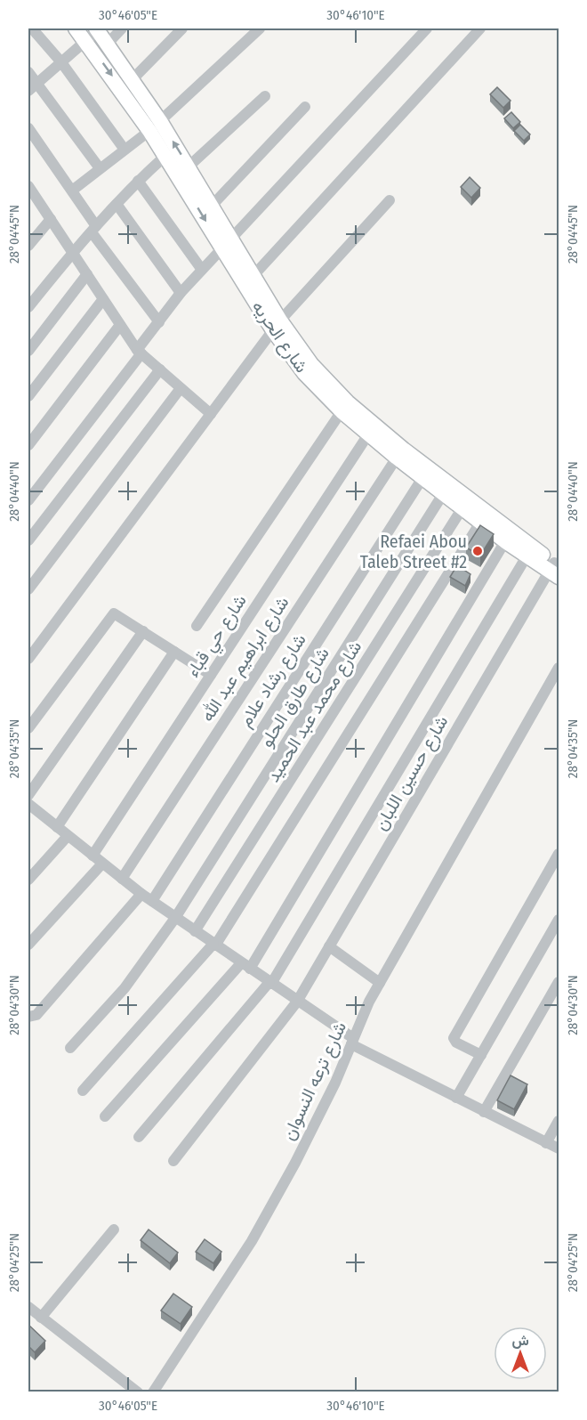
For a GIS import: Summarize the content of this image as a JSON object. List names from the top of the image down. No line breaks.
{"streets":{"main road":["شارع الحريه"],"street":["شارع حي قباء","شارع ابراهيم عبد الله","شارع رشاد علام","شارع طارق الحلو","شارع محمد عبد الحميد","شارع حسين اللبان","شارع ترعه النسوان"]},"crossings":[["شارع الحريه","شارع حي قباء"],["شارع الحريه","شارع ابراهيم عبد الله"],["شارع الحريه","شارع رشاد علام"],["شارع الحريه","شارع طارق الحلو"],["شارع الحريه","شارع محمد عبد الحميد"],["شارع الحريه","شارع حسين اللبان"]],"places":["Refaei Abou Taleb Street #2"],"north":"top","coordinates":["30°46'05\"E","30°46'10\"E","28°04'45\"N","28°04'40\"N","28°04'35\"N","28°04'30\"N","28°04'25\"N"]}
